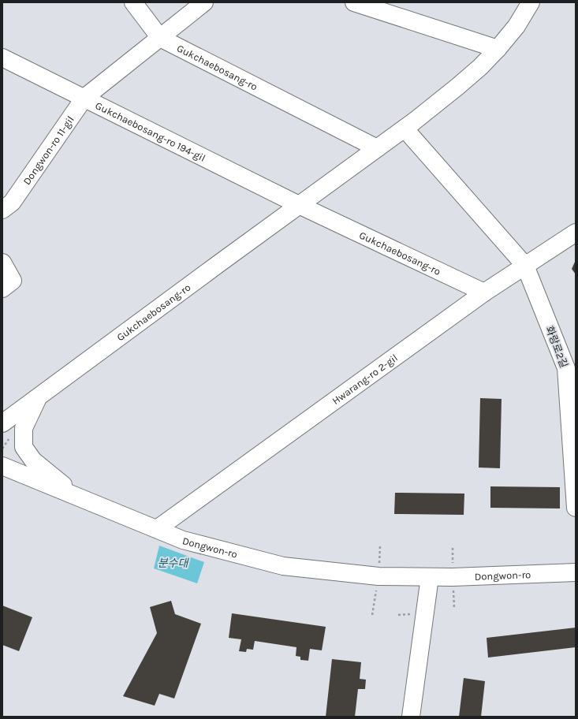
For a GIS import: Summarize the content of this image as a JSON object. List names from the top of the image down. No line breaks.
{"streets":{"street":["Gukchaebosang-ro","Gukchaebosang-ro 194-gil","Dongwon-ro 11-gil","화랑로2길","Hwarang-ro 2-gil","Dongwon-ro"]},"crossings":[["Gukchaebosang-ro","Gukchaebosang-ro 194-gil"],["Gukchaebosang-ro","Dongwon-ro 11-gil"],["Gukchaebosang-ro","Hwarang-ro 2-gil"],["Gukchaebosang-ro 194-gil","Dongwon-ro 11-gil"],["화랑로2길","Hwarang-ro 2-gil"],["Hwarang-ro 2-gil","Dongwon-ro"]],"water":["분수대"]}
